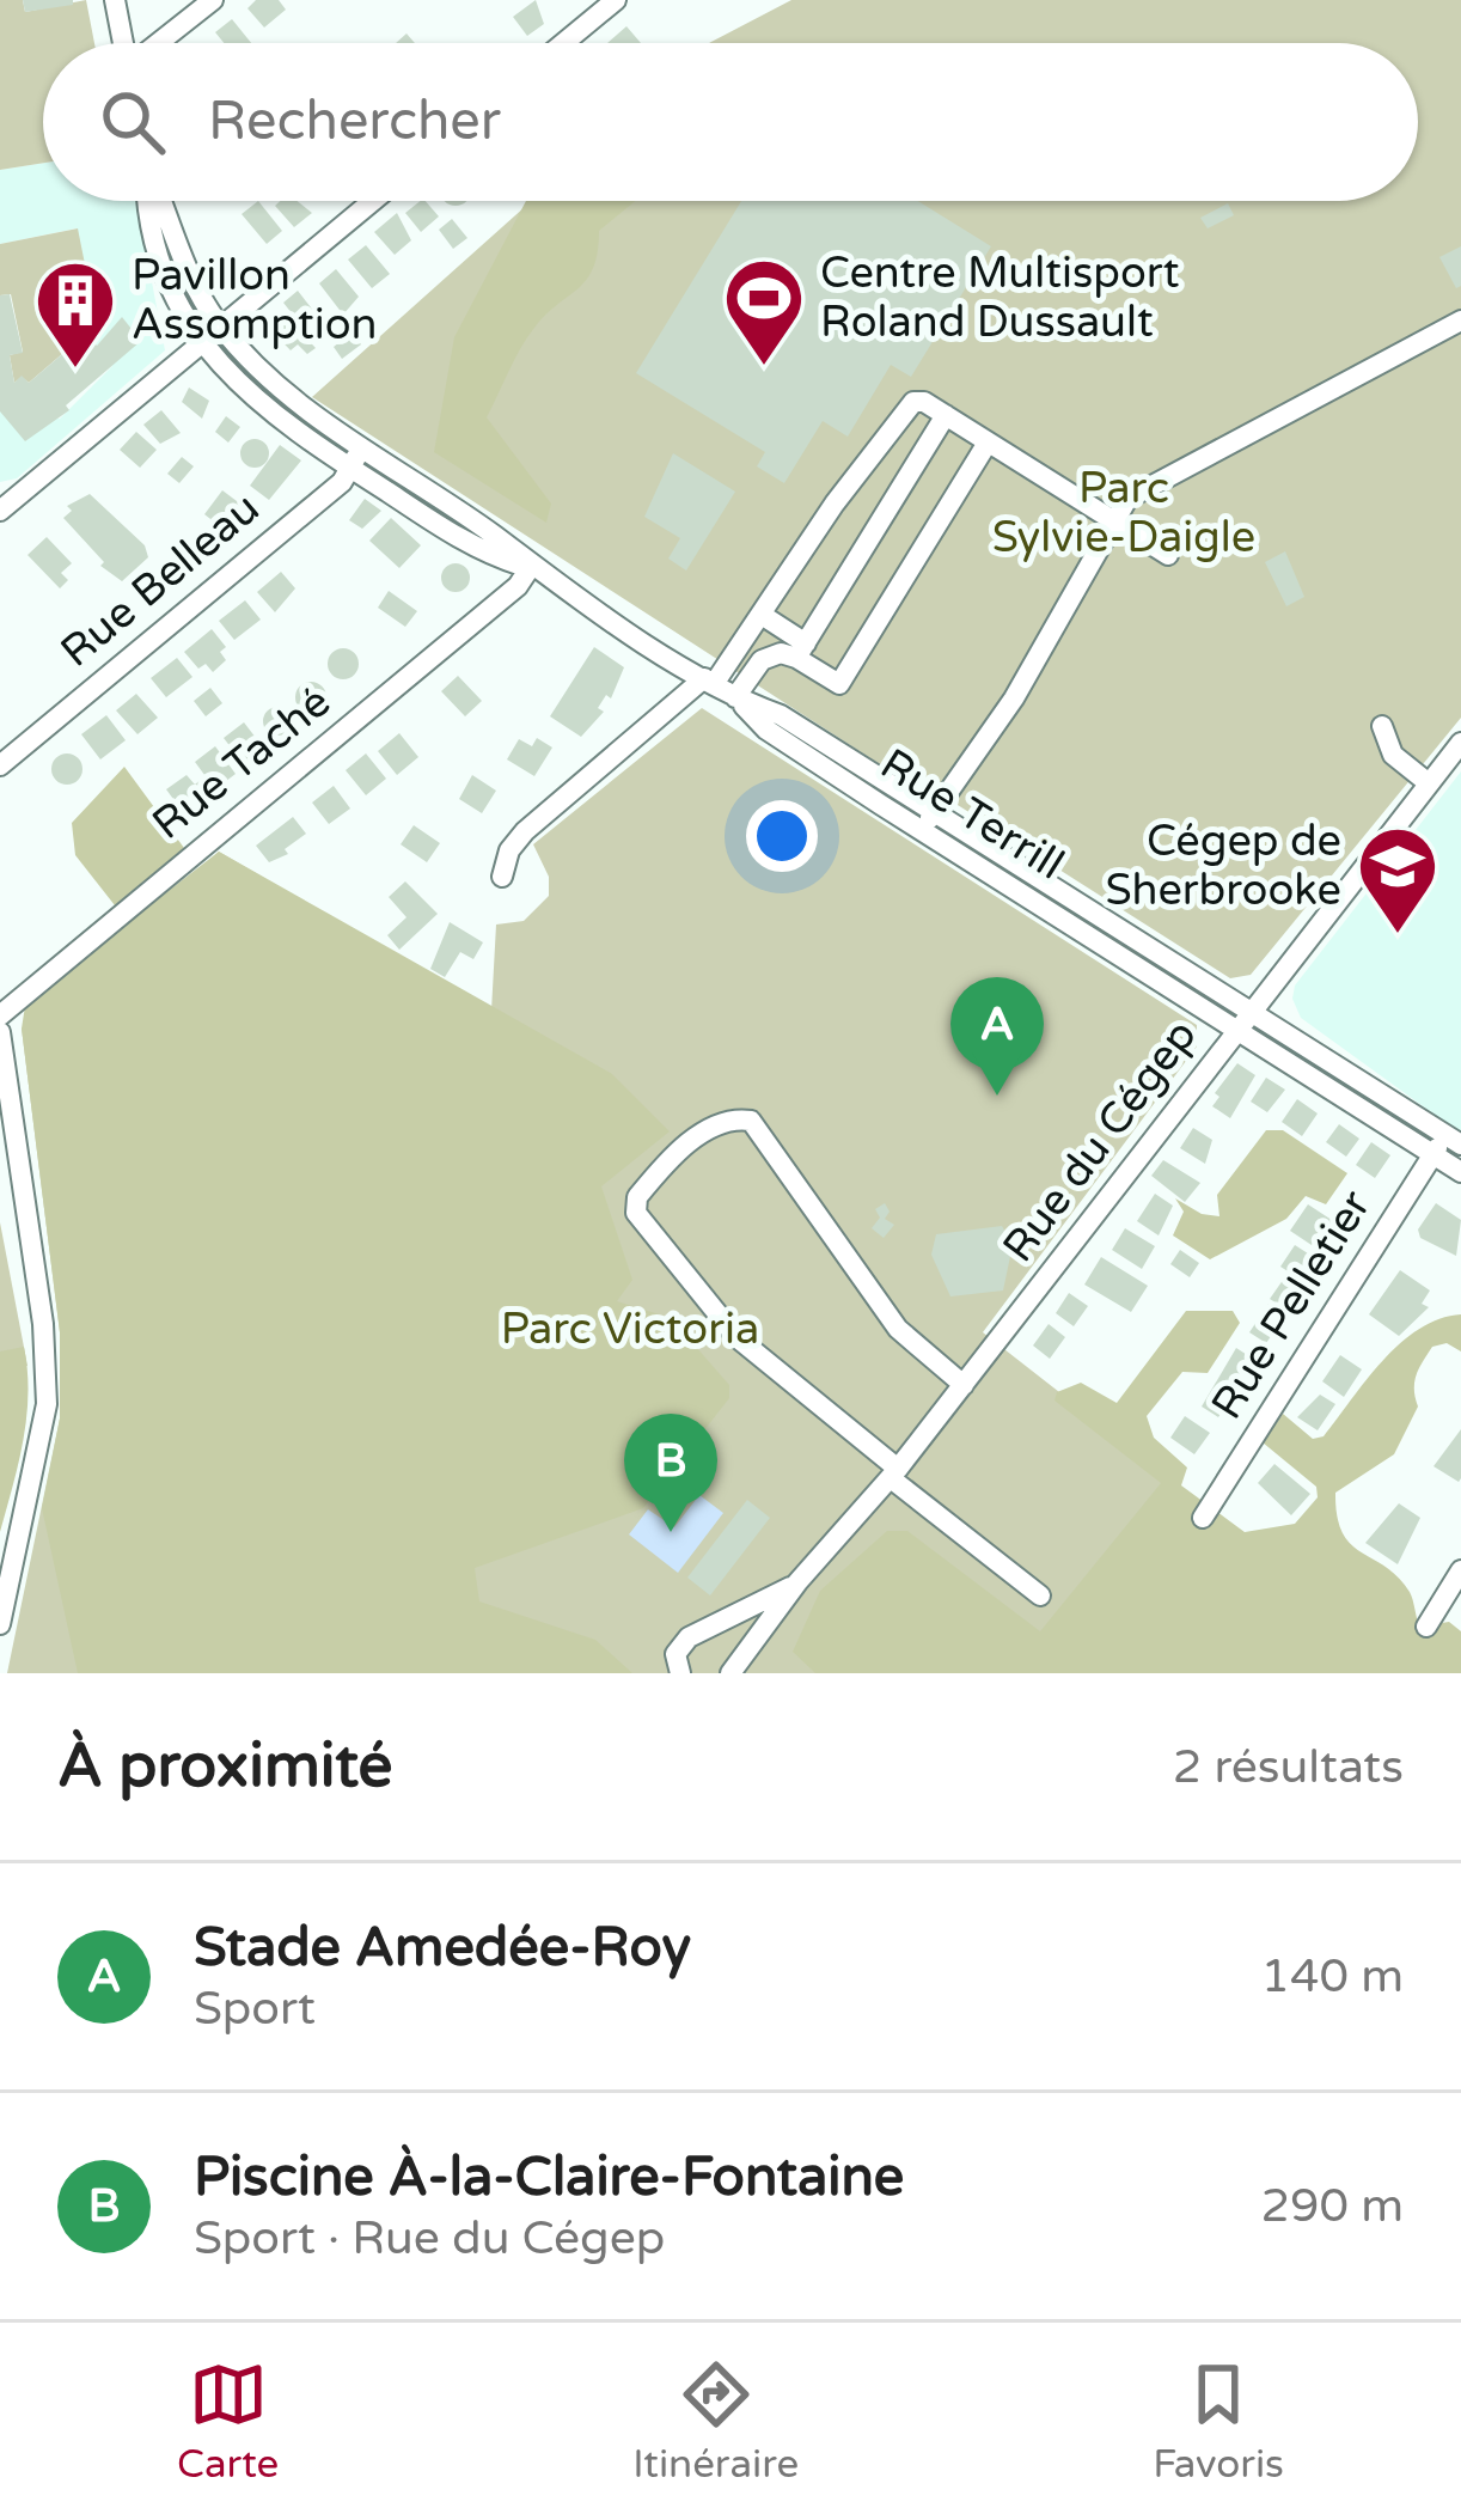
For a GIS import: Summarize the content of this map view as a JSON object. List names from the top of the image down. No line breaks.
{"streets":{"street":["Rue Belleau","Rue Taché","Rue Terrill","Rue du Cégep","Rue Pelletier"]},"crossings":[["Rue Belleau","Rue Terrill"],["Rue Taché","Rue Terrill"],["Rue Terrill","Rue du Cégep"],["Rue Terrill","Rue Pelletier"]],"parks":["Parc Sylvie-Daigle","Parc Victoria"],"places":{"sports":["Centre Multisport Roland Dussault"],"building":["Pavillon Assomption"],"school or university":["Cégep de Sherbrooke"]},"page":{"search":"Rechercher","pins":["A","B"],"heading":["À proximité","2 résultats"],"list":[{"mark":"A","name":"Stade Amedée-Roy","note":"Sport","value":"140 m"},{"mark":"B","name":"Piscine À-la-Claire-Fontaine","note":"Sport · Rue du Cégep","value":"290 m"}],"nav":["Carte","Itinéraire","Favoris"]}}
